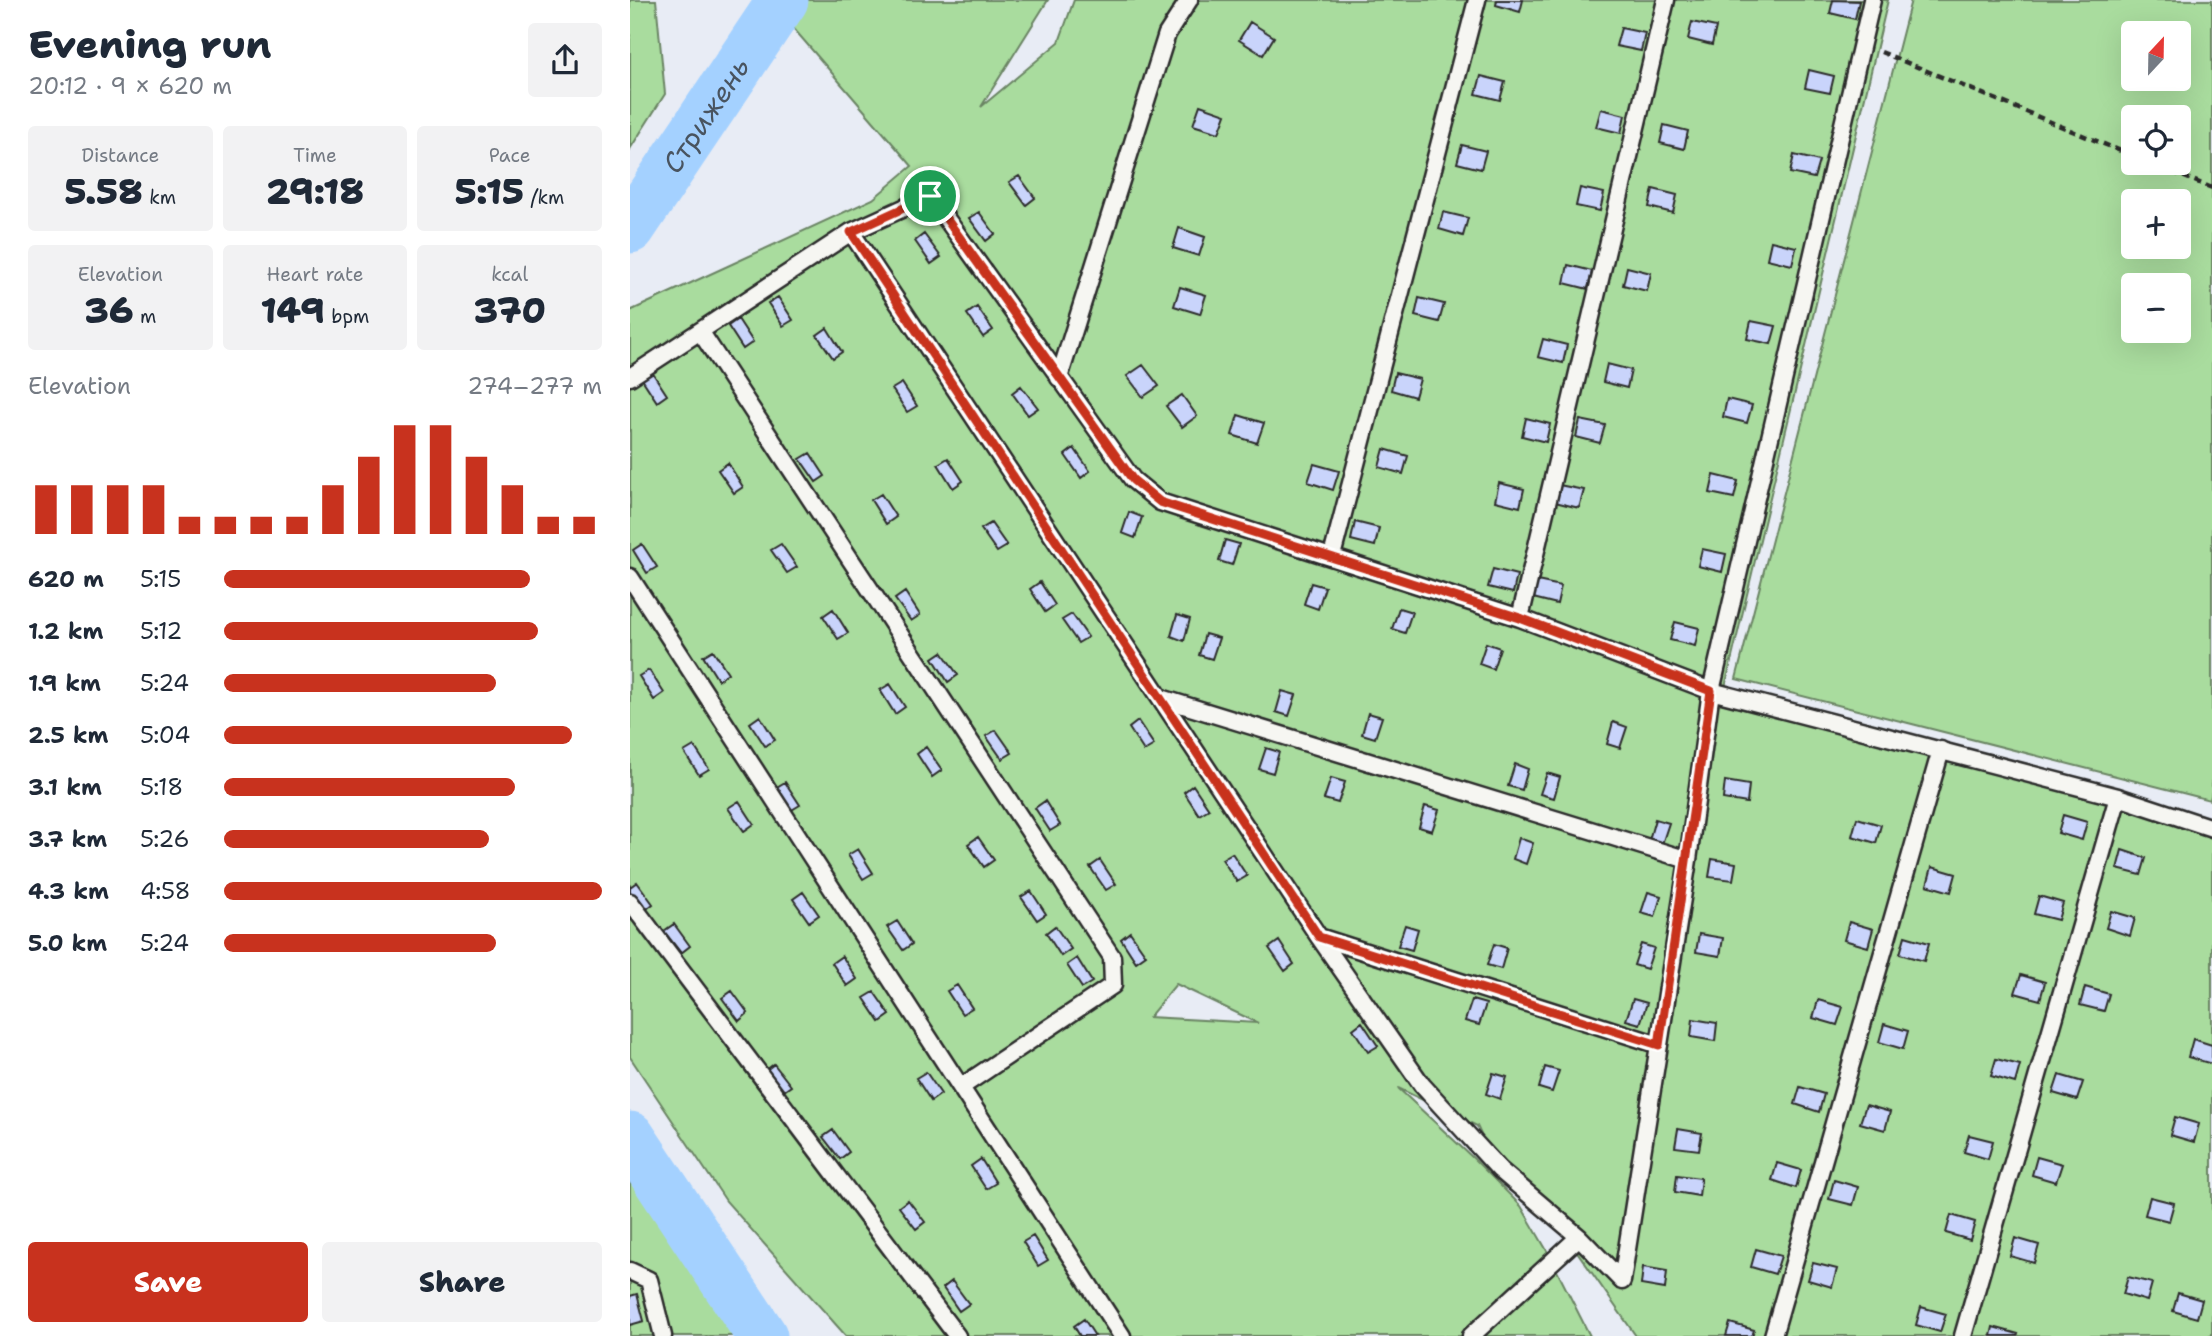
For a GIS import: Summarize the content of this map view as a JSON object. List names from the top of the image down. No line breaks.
{"water":["Стрижень"],"north":"top","page":{"heading":["Evening run","20:12 · 9 × 620 m"],"map_buttons":["+","−"],"stats":[["Distance","5.58 km"],["Time","29:18"],["Pace","5:15 /km"],["Elevation","36 m"],["Heart rate","149 bpm"],["kcal","370"]],"chart":["Elevation","274–277 m"],"list":[{"name":"620 m","note":"5:15"},{"name":"1.2 km","note":"5:12"},{"name":"1.9 km","note":"5:24"},{"name":"2.5 km","note":"5:04"},{"name":"3.1 km","note":"5:18"},{"name":"3.7 km","note":"5:26"},{"name":"4.3 km","note":"4:58"},{"name":"5.0 km","note":"5:24"}],"buttons":["Save","Share"]}}
